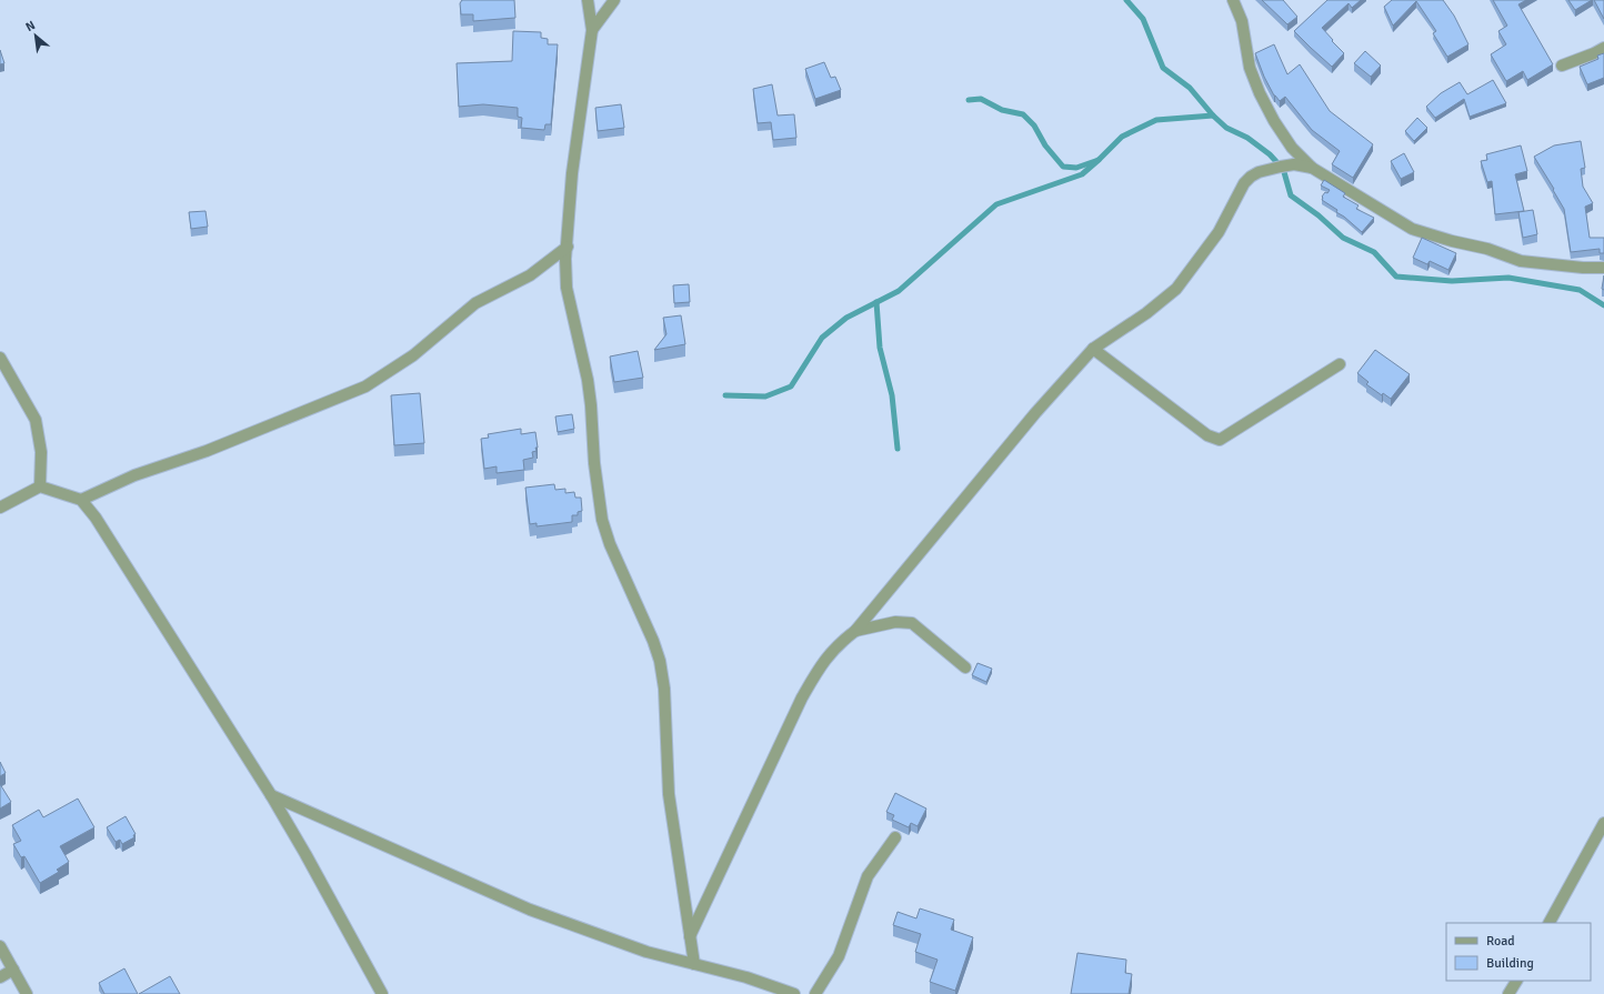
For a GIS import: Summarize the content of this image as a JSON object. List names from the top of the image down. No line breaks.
{"legend":["Road","Building"],"north":"top left"}
